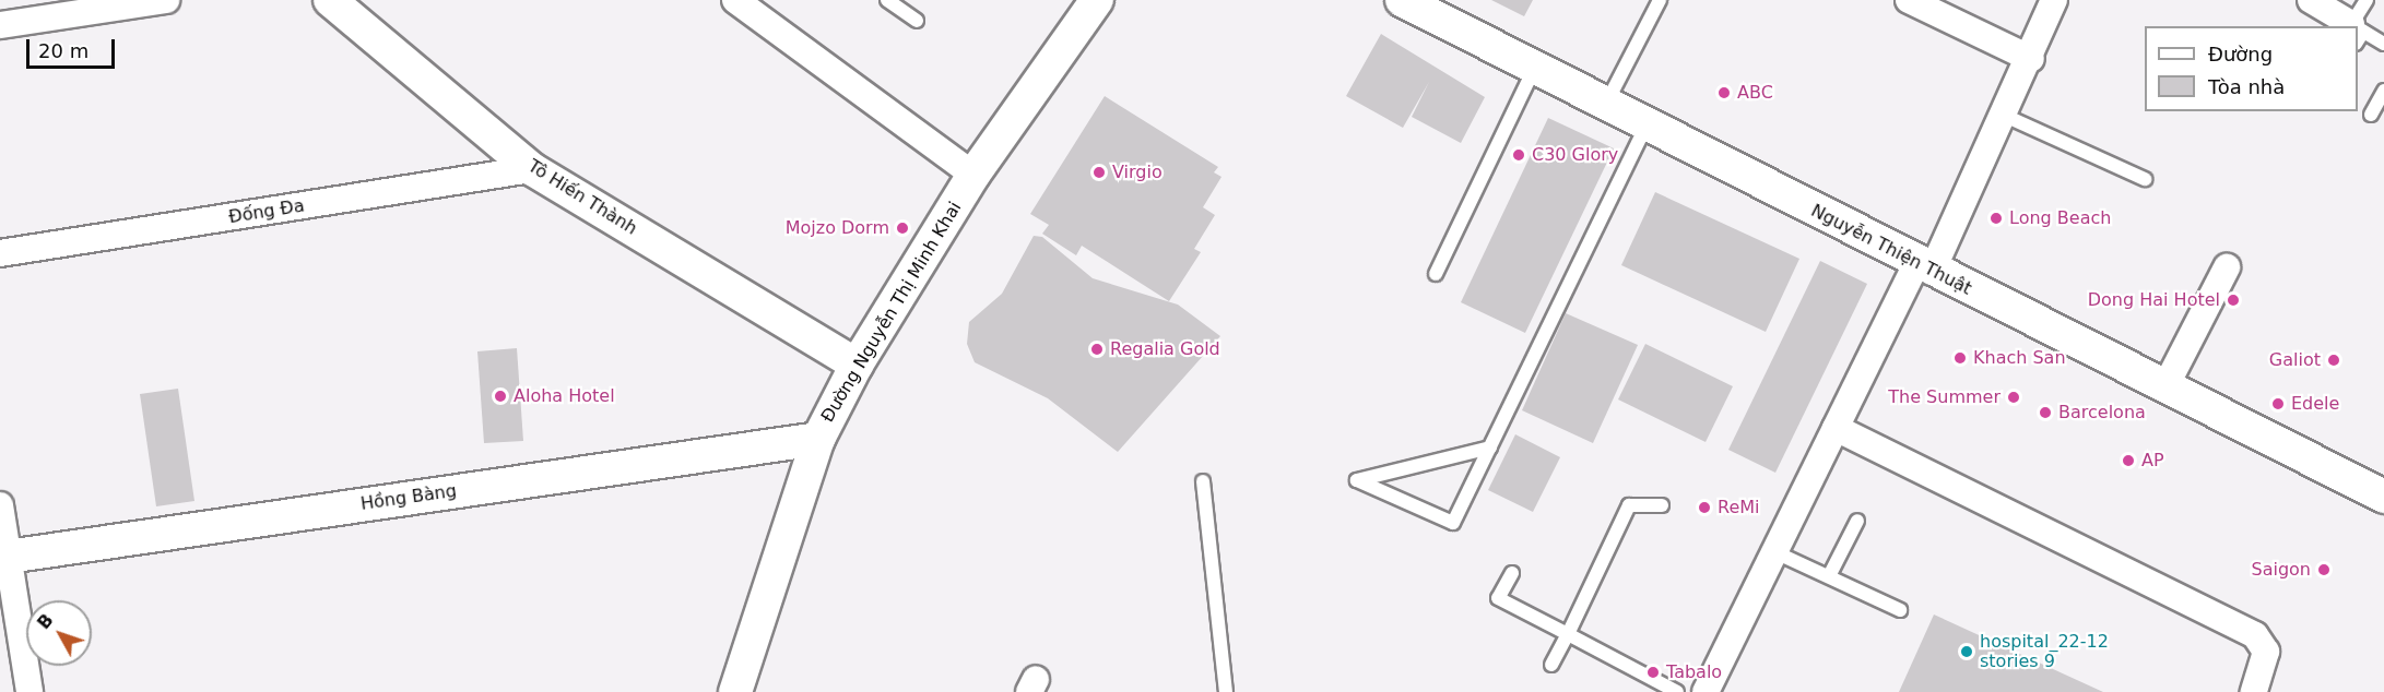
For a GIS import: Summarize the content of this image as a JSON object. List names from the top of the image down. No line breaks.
{"streets":{"street":["Tô Hiến Thành","Đống Đa","Nguyễn Thiện Thuật","Đường Nguyễn Thị Minh Khai","Hồng Bàng"]},"crossings":[["Tô Hiến Thành","Đống Đa"],["Tô Hiến Thành","Đường Nguyễn Thị Minh Khai"],["Đường Nguyễn Thị Minh Khai","Hồng Bàng"]],"places":["ABC","C30 Glory","Virgio","Long Beach","Mojzo Dorm","Dong Hai Hotel","Regalia Gold","Khach San","Galiot","Aloha Hotel","The Summer","Edele","Barcelona","AP","ReMi","Saigon","hospital_22-12 stories 9","Tabalo"],"legend":["Đường","Tòa nhà"],"scale_bar":"20 m","north":"top left"}
